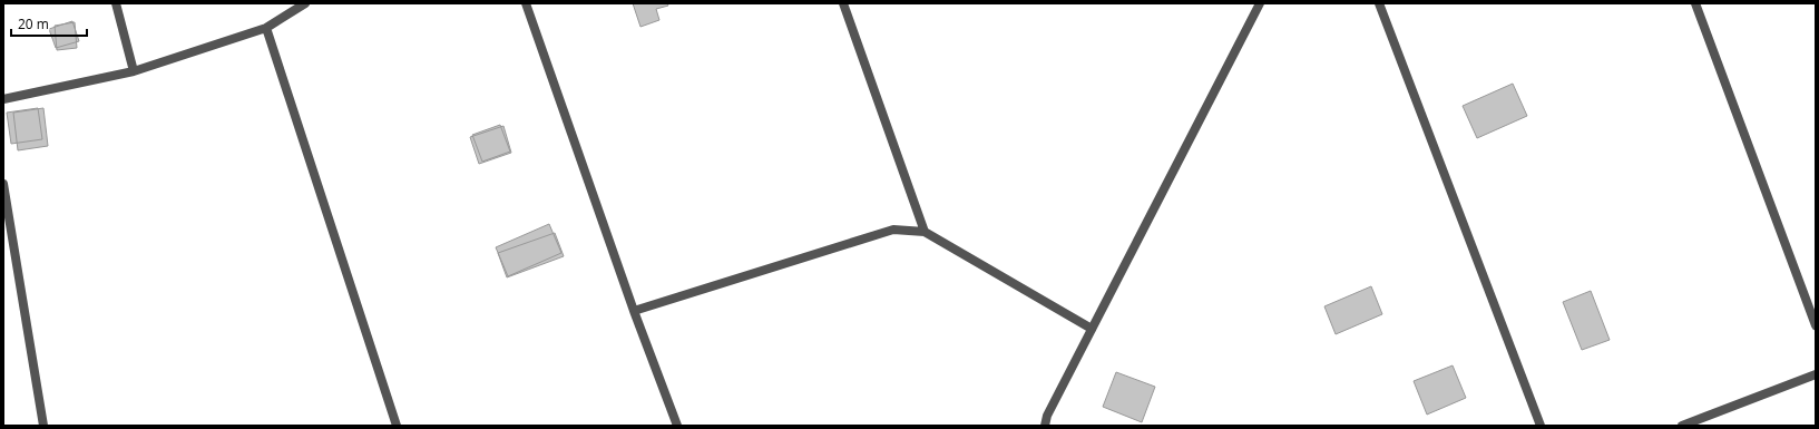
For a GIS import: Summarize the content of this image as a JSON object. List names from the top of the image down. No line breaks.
{"scale_bar":"20 m"}
